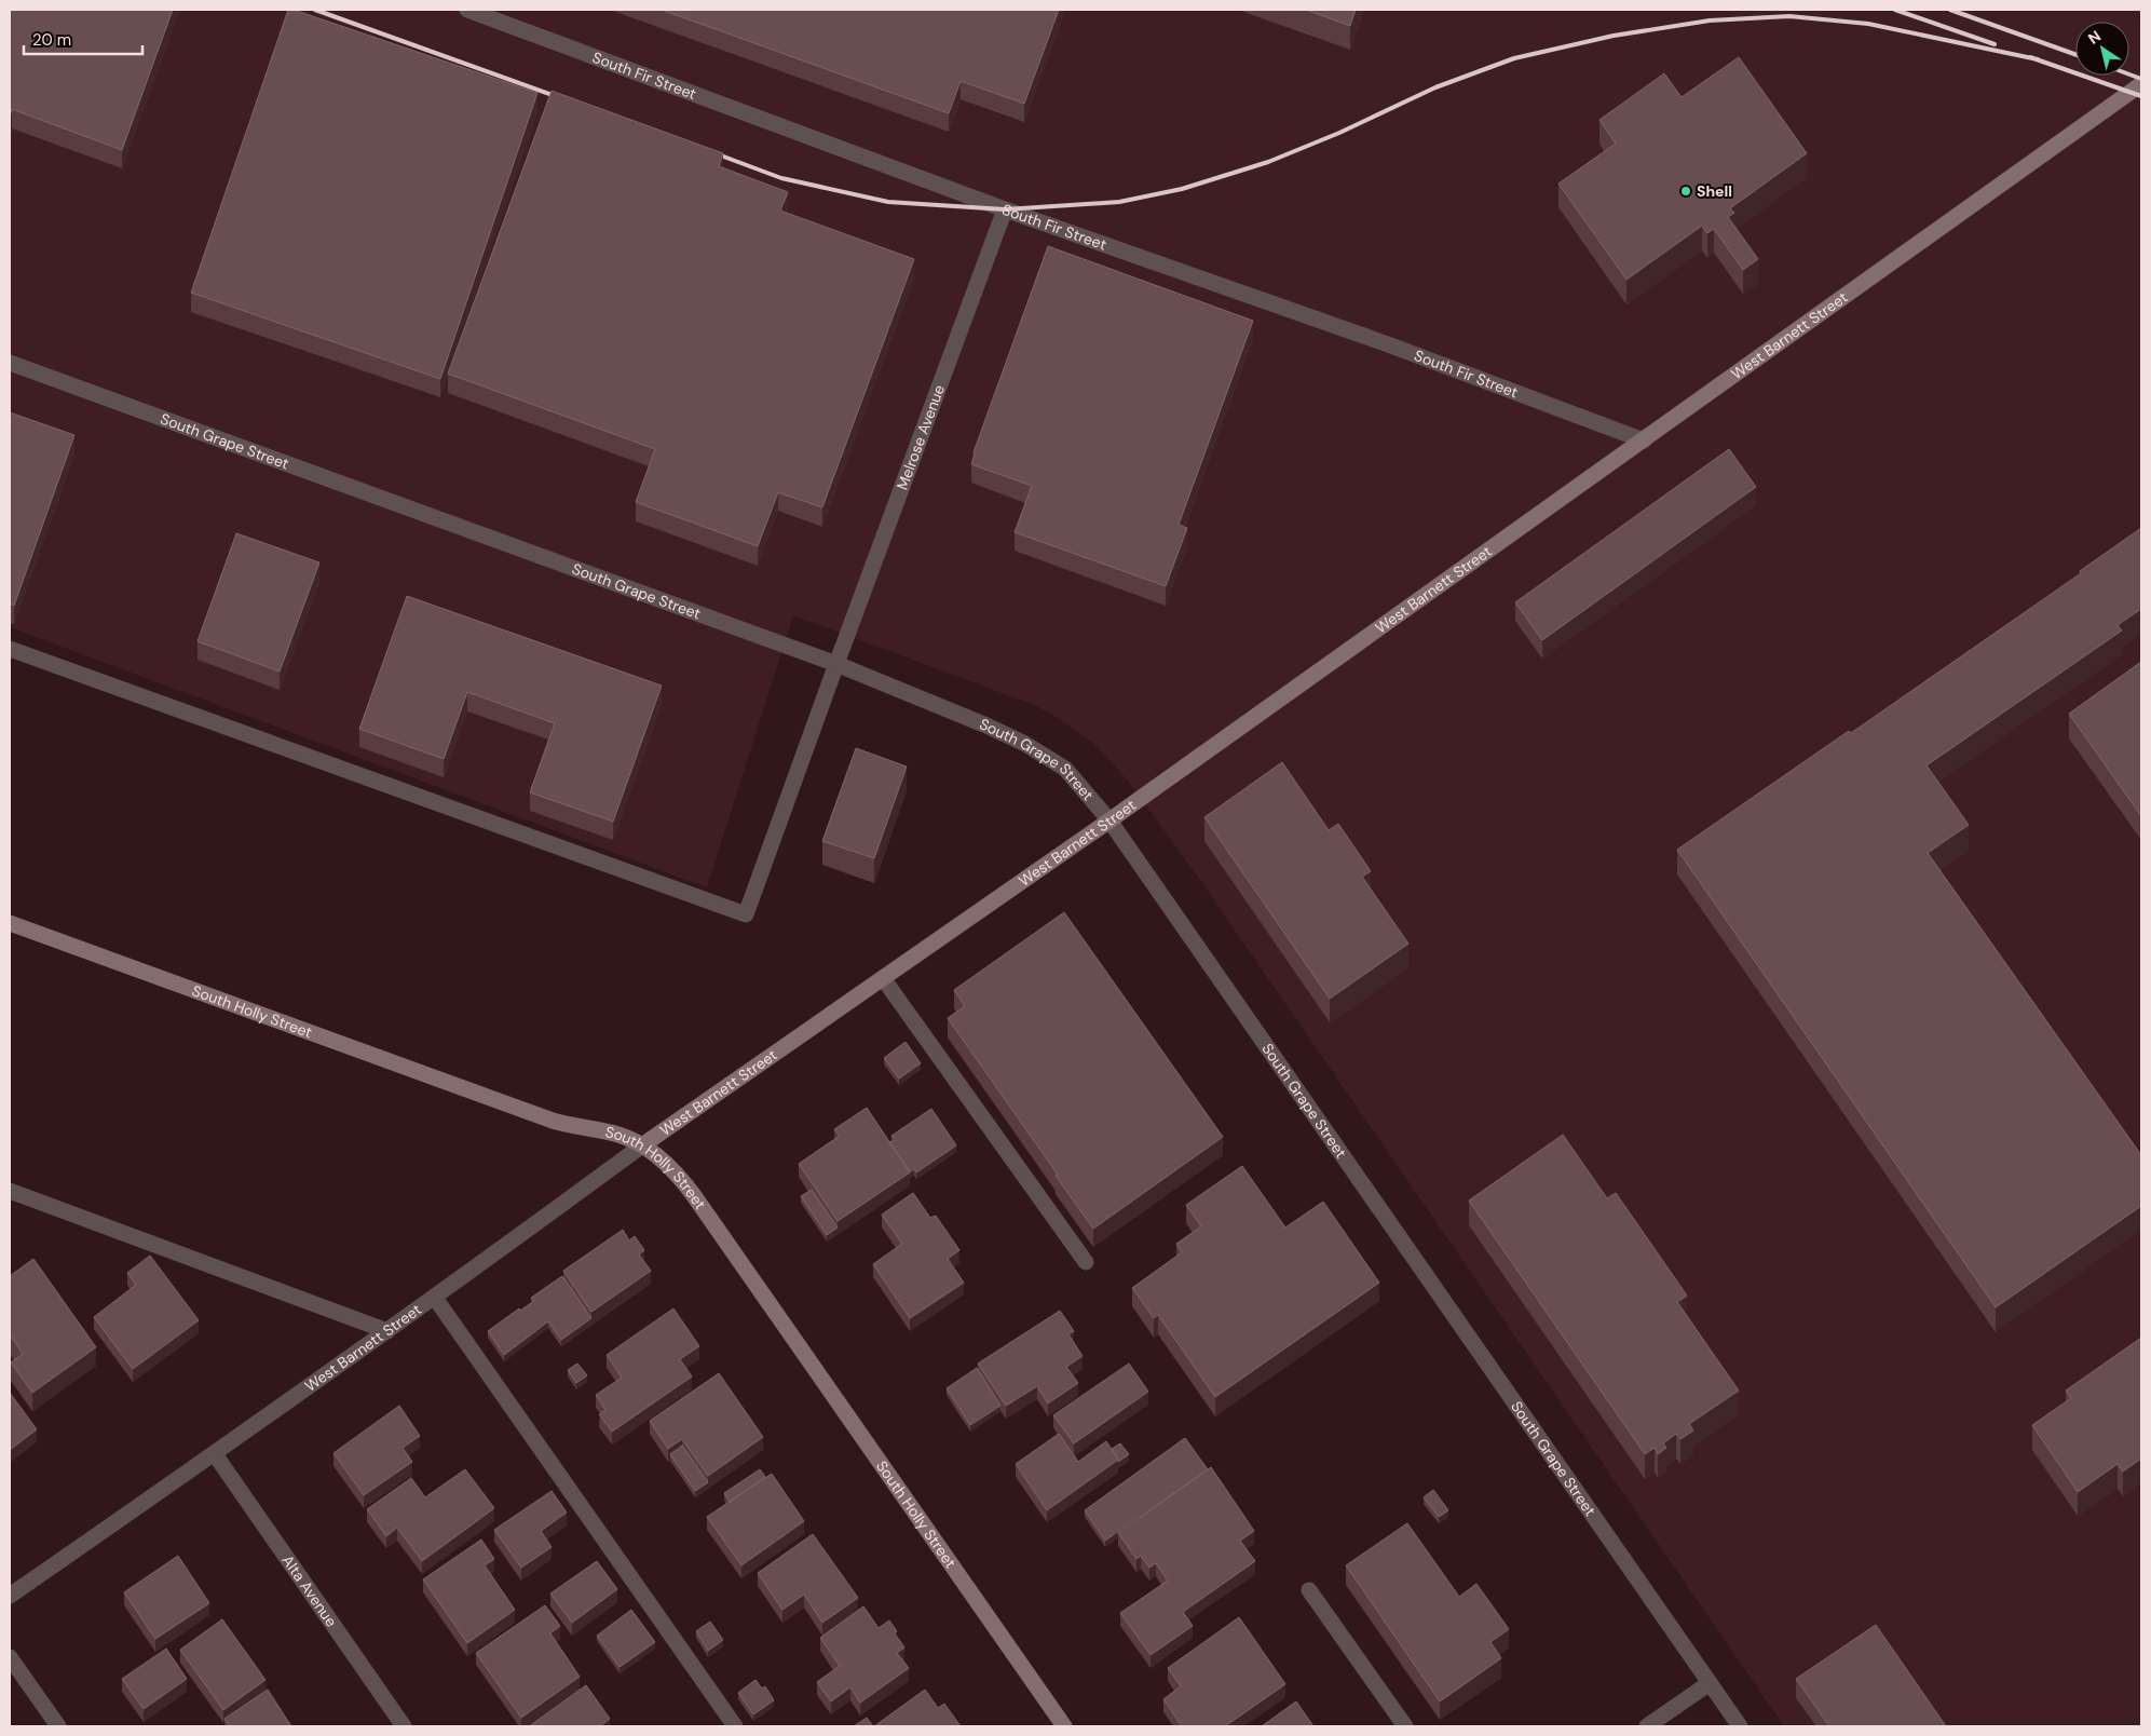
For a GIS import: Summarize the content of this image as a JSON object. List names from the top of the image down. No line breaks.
{"streets":{"street":["South Fir Street","West Barnett Street","Melrose Avenue","South Grape Street","South Holly Street","Alta Avenue"]},"crossings":[["South Fir Street","West Barnett Street"],["South Fir Street","Melrose Avenue"],["West Barnett Street","South Grape Street"],["West Barnett Street","South Holly Street"],["West Barnett Street","Alta Avenue"],["Melrose Avenue","South Grape Street"]],"places":["Shell"],"scale_bar":"20 m","north":"top left"}
